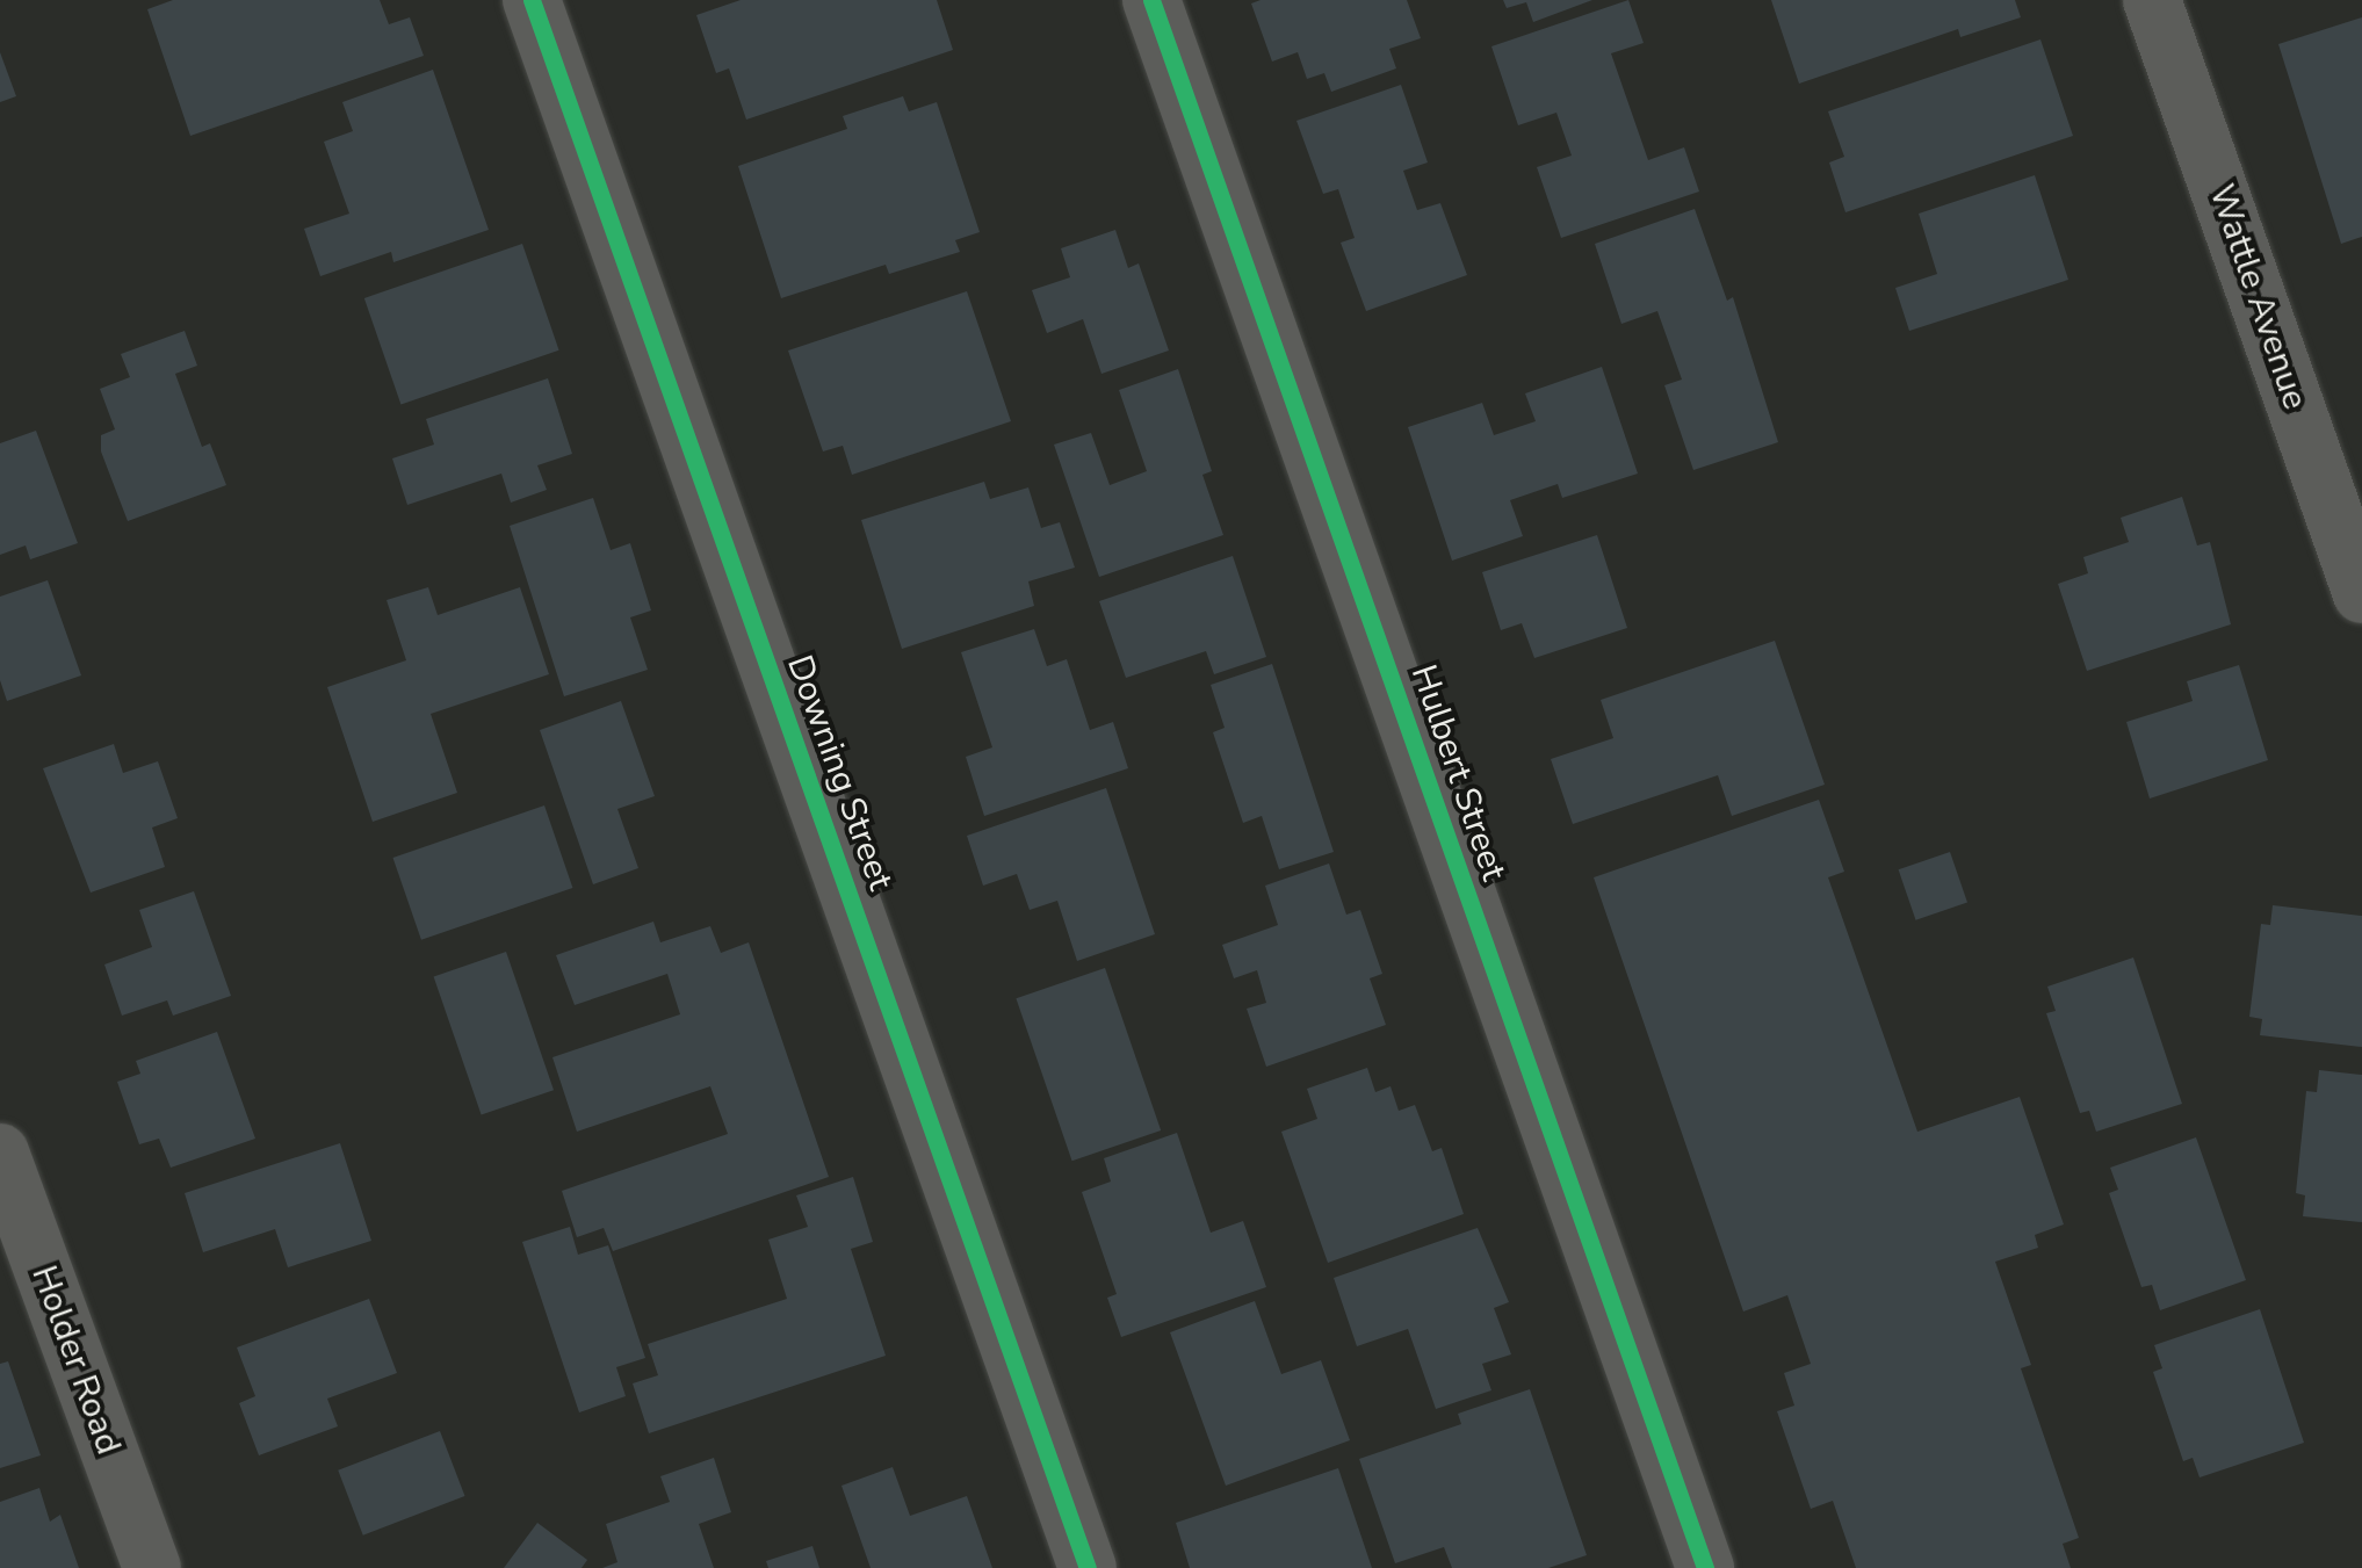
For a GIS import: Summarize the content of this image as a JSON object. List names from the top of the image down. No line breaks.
{"streets":{"street":["Wattle Avenue","Downing Street","Hulbert Street","Holder Road"]}}
